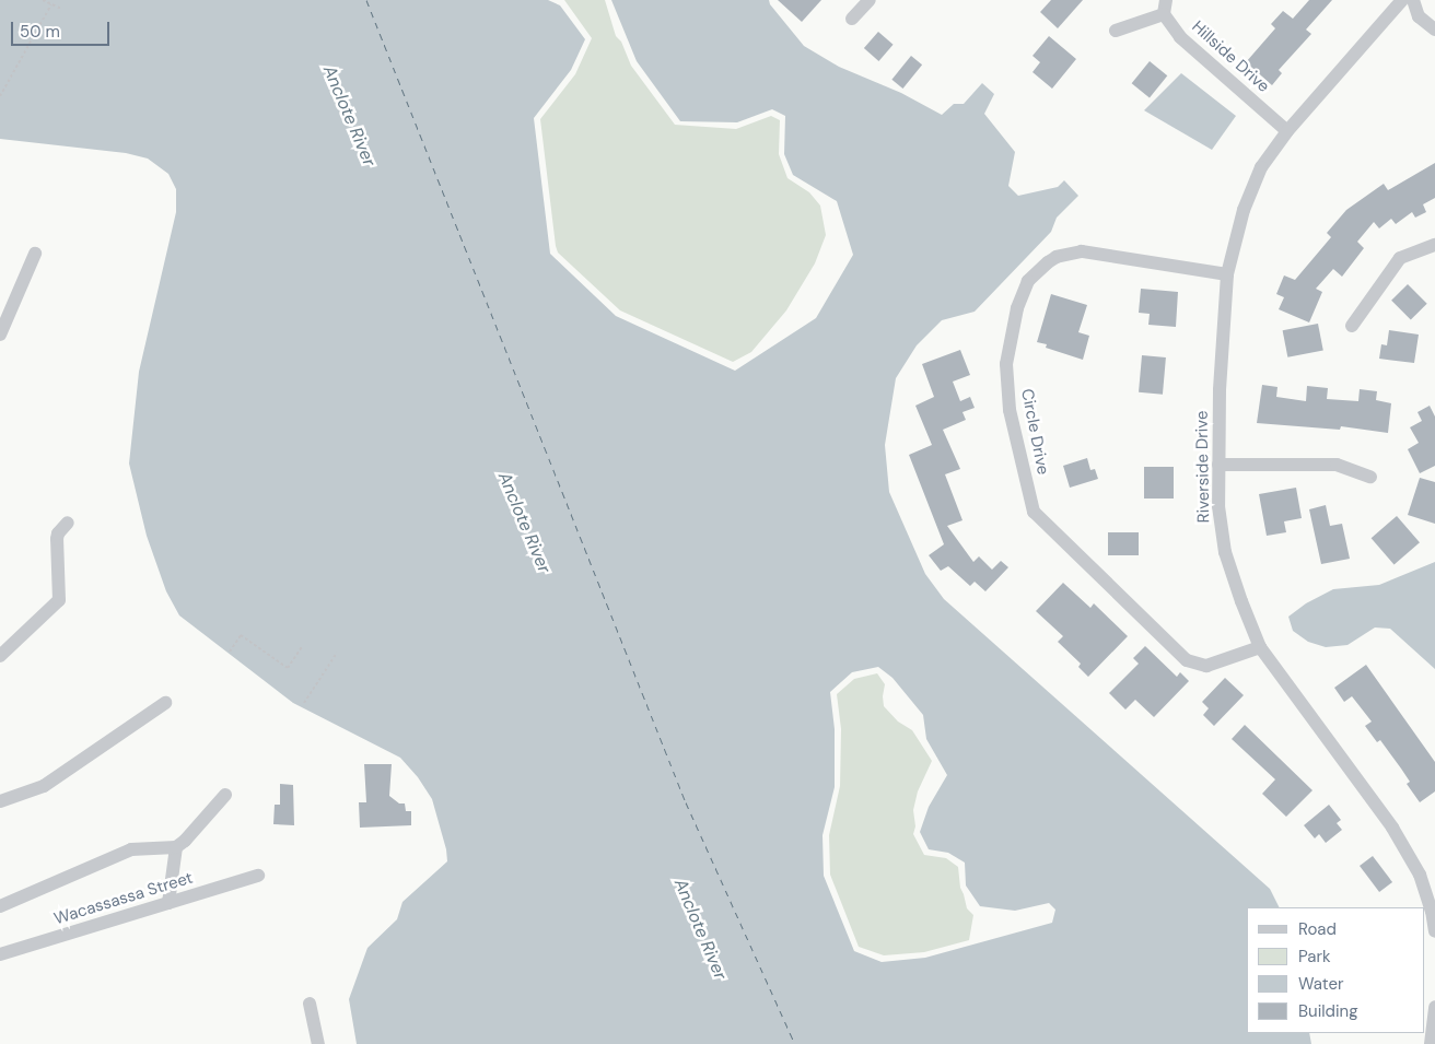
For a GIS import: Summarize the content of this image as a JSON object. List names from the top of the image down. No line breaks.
{"streets":{"street":["Hillside Drive","Circle Drive","Riverside Drive","Wacassassa Street"]},"crossings":[["Hillside Drive","Riverside Drive"],["Circle Drive","Riverside Drive"]],"water":["Anclote River"],"legend":["Road","Park","Water","Building"],"scale_bar":"50 m"}
